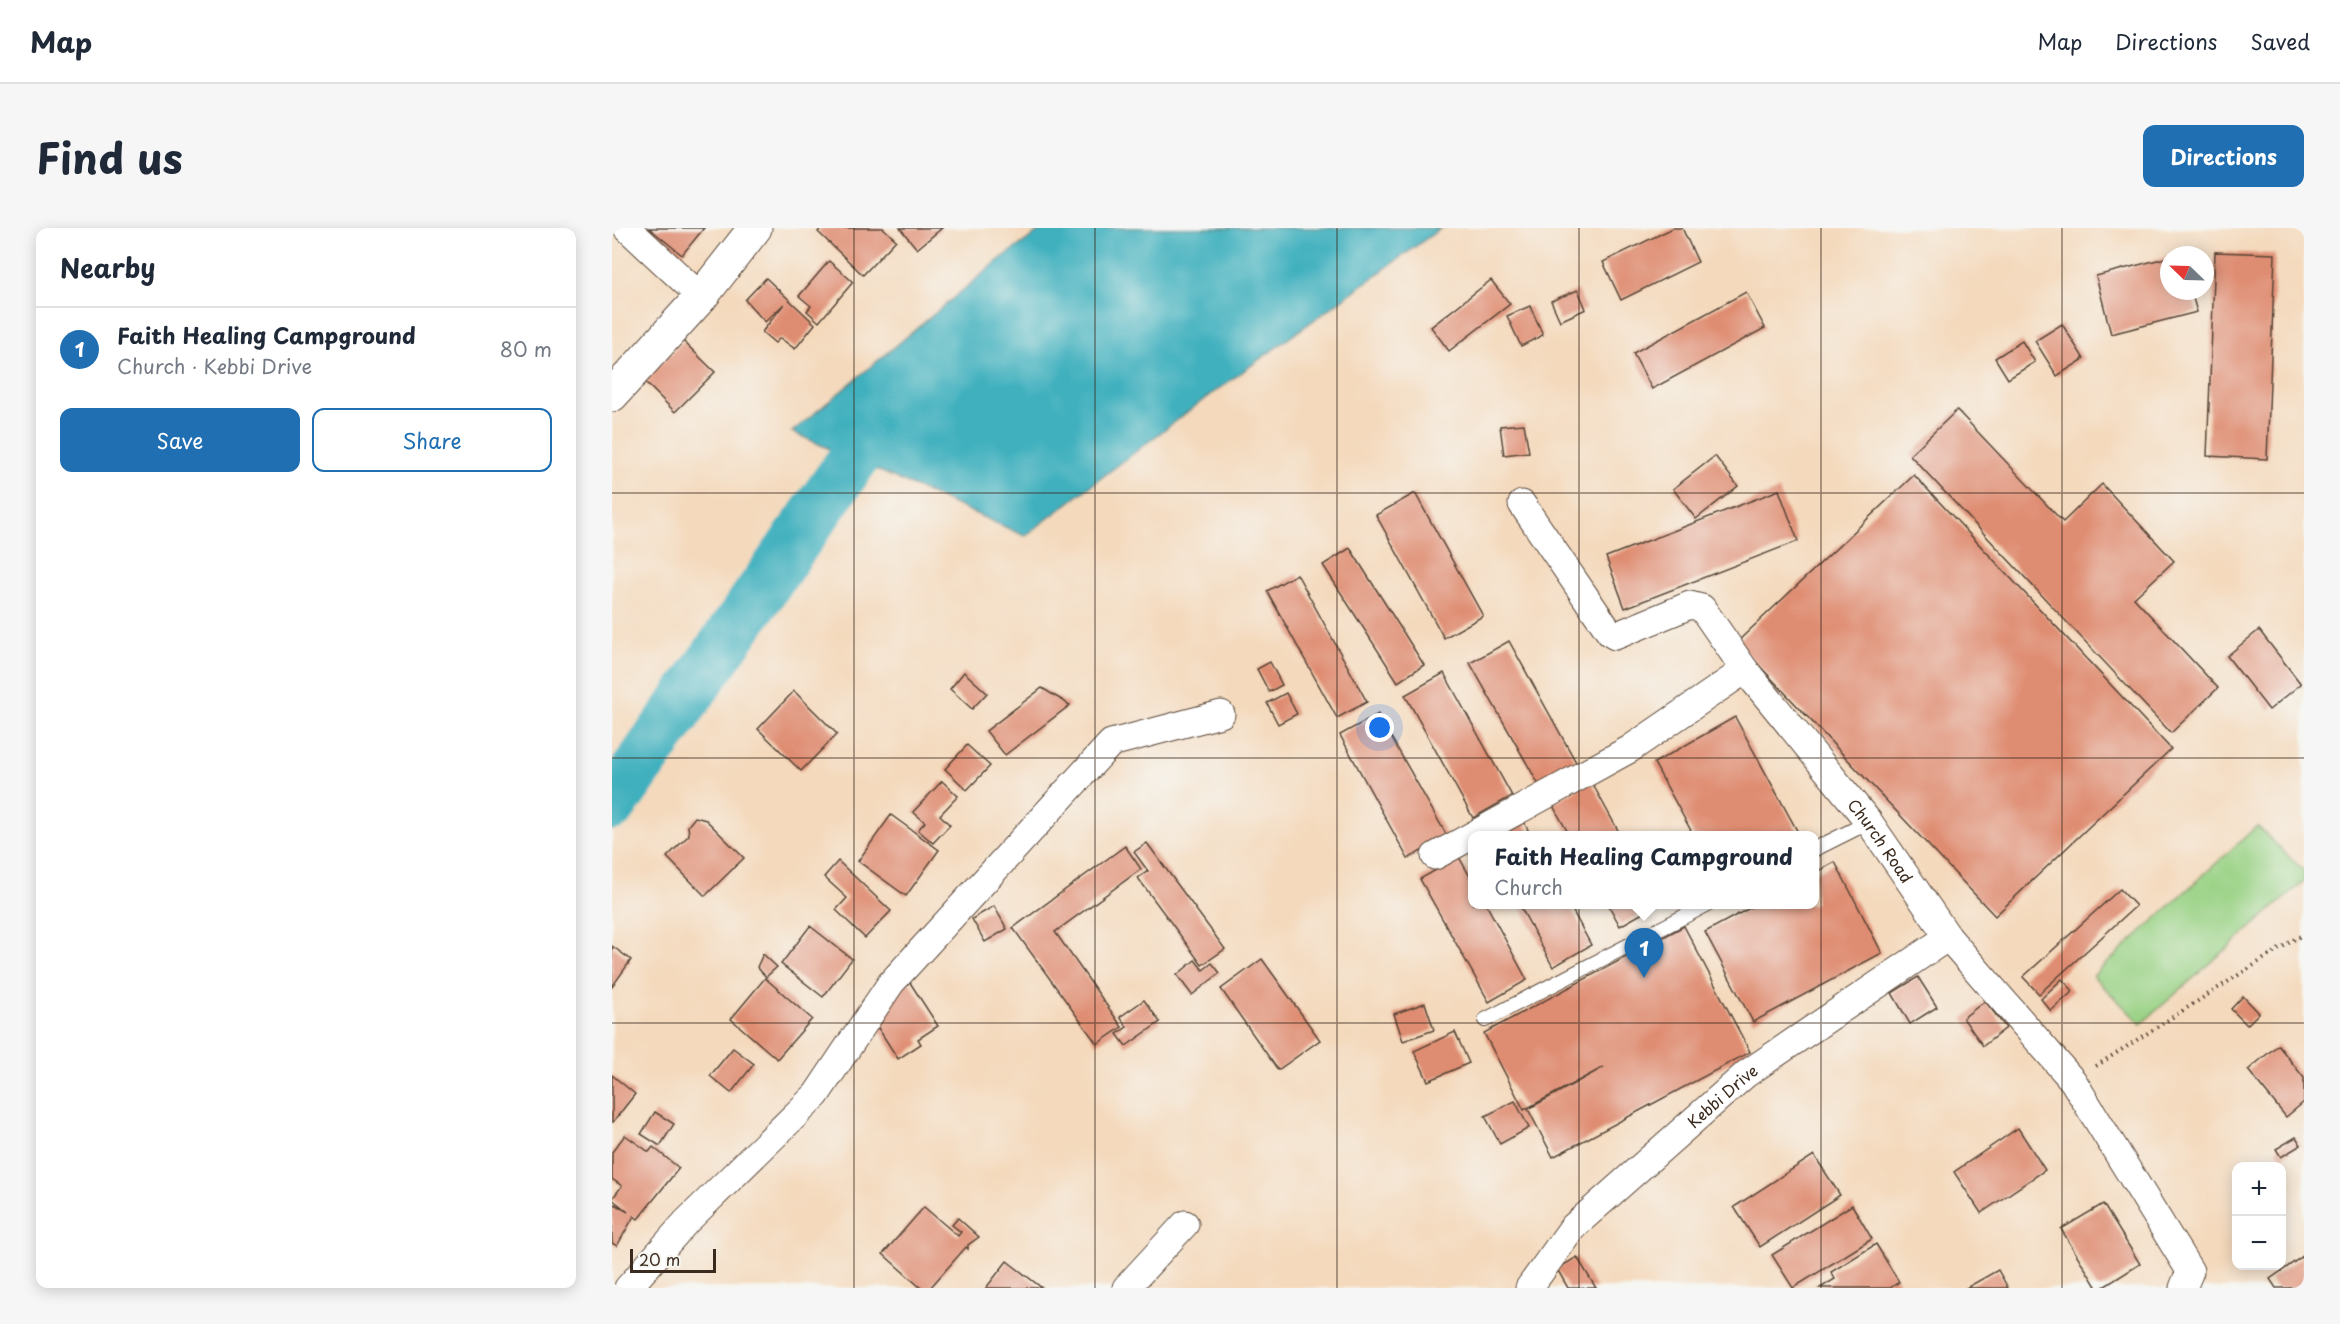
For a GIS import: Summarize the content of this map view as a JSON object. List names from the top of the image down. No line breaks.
{"streets":{"street":["Church Road","Kebbi Drive"]},"crossings":[["Church Road","Kebbi Drive"]],"scale_bar":"20 m","north":"top left","page":{"header":"Map","nav":["Map","Directions","Saved"],"title":"Find us","buttons":["Directions",["Save","Share"]],"heading":"Nearby","list":[{"mark":"1","name":"Faith Healing Campground","note":"Church · Kebbi Drive","value":"80 m"}],"popup":["Faith Healing Campground","Church"],"pins":"1","map_buttons":["+","−"],"scale":"20 m"}}
